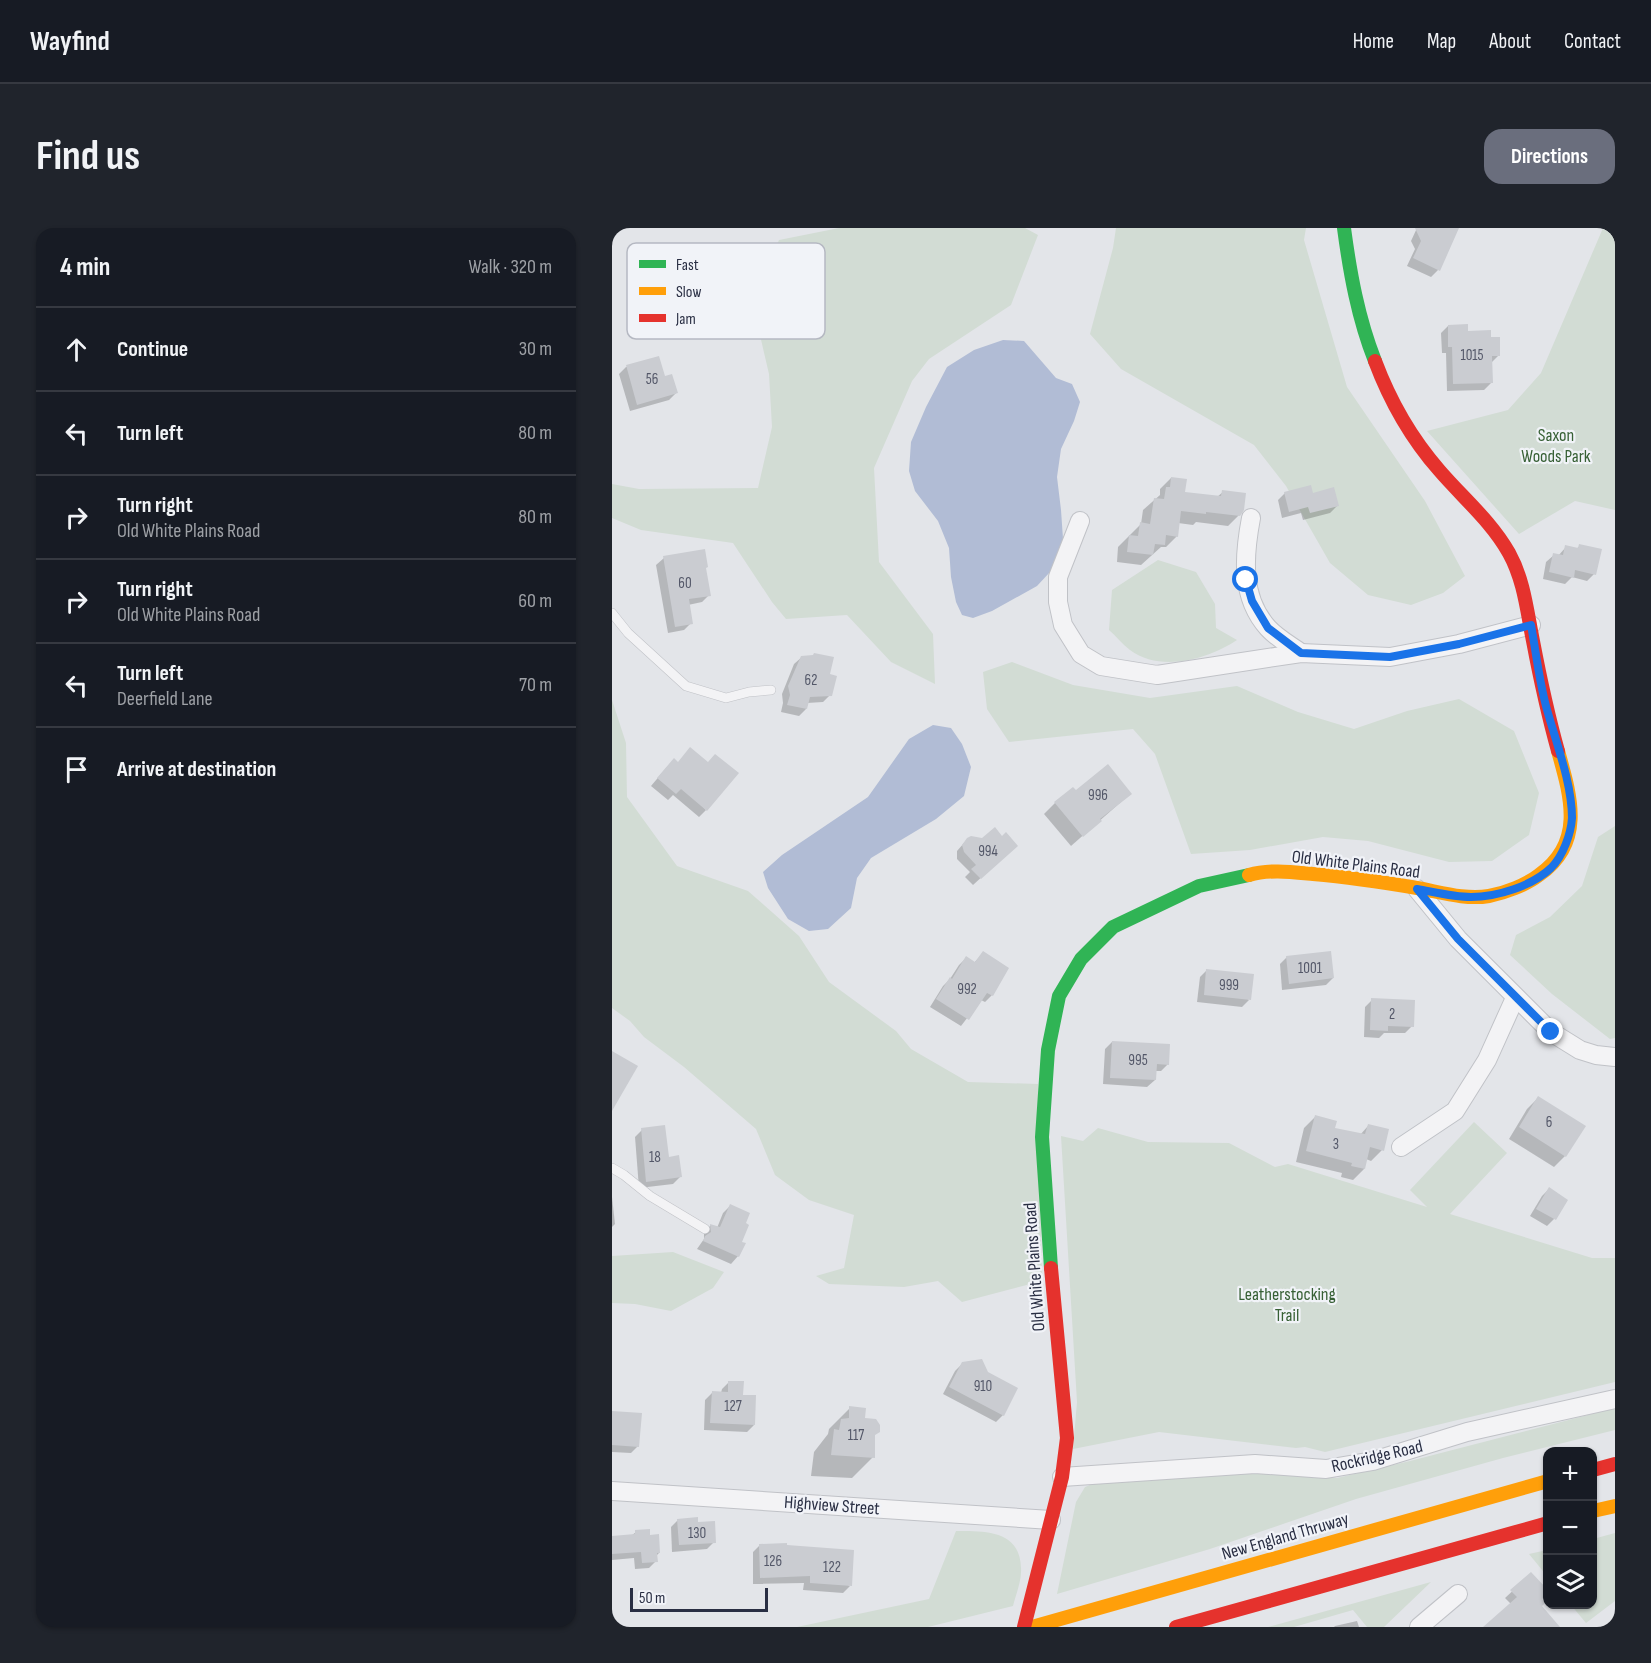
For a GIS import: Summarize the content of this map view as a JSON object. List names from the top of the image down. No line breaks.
{"streets":{"main road":["Old White Plains Road","New England Thruway"],"street":["Rockridge Road","Highview Street"]},"crossings":[["Old White Plains Road","Rockridge Road"],["Old White Plains Road","Highview Street"]],"parks":["Saxon Woods Park","Leatherstocking Trail"],"house_numbers":["1015","56","60","62","996","994","1001","999","992","2","995","6","3","18","910","127","117","130","126","122"],"legend":["Fast","Slow","Jam"],"scale_bar":"50 m","page":{"header":"Wayfind","nav":["Home","Map","About","Contact"],"buttons":"Directions","title":"Find us","heading":["4 min","Walk · 320 m"],"list":[["Continue","30 m"],["Turn left","80 m"],["Turn right","Old White Plains Road","80 m"],["Turn right","Old White Plains Road","60 m"],["Turn left","Deerfield Lane","70 m"],"Arrive at destination"],"map_buttons":["+","−"],"scale":"50 m"}}
